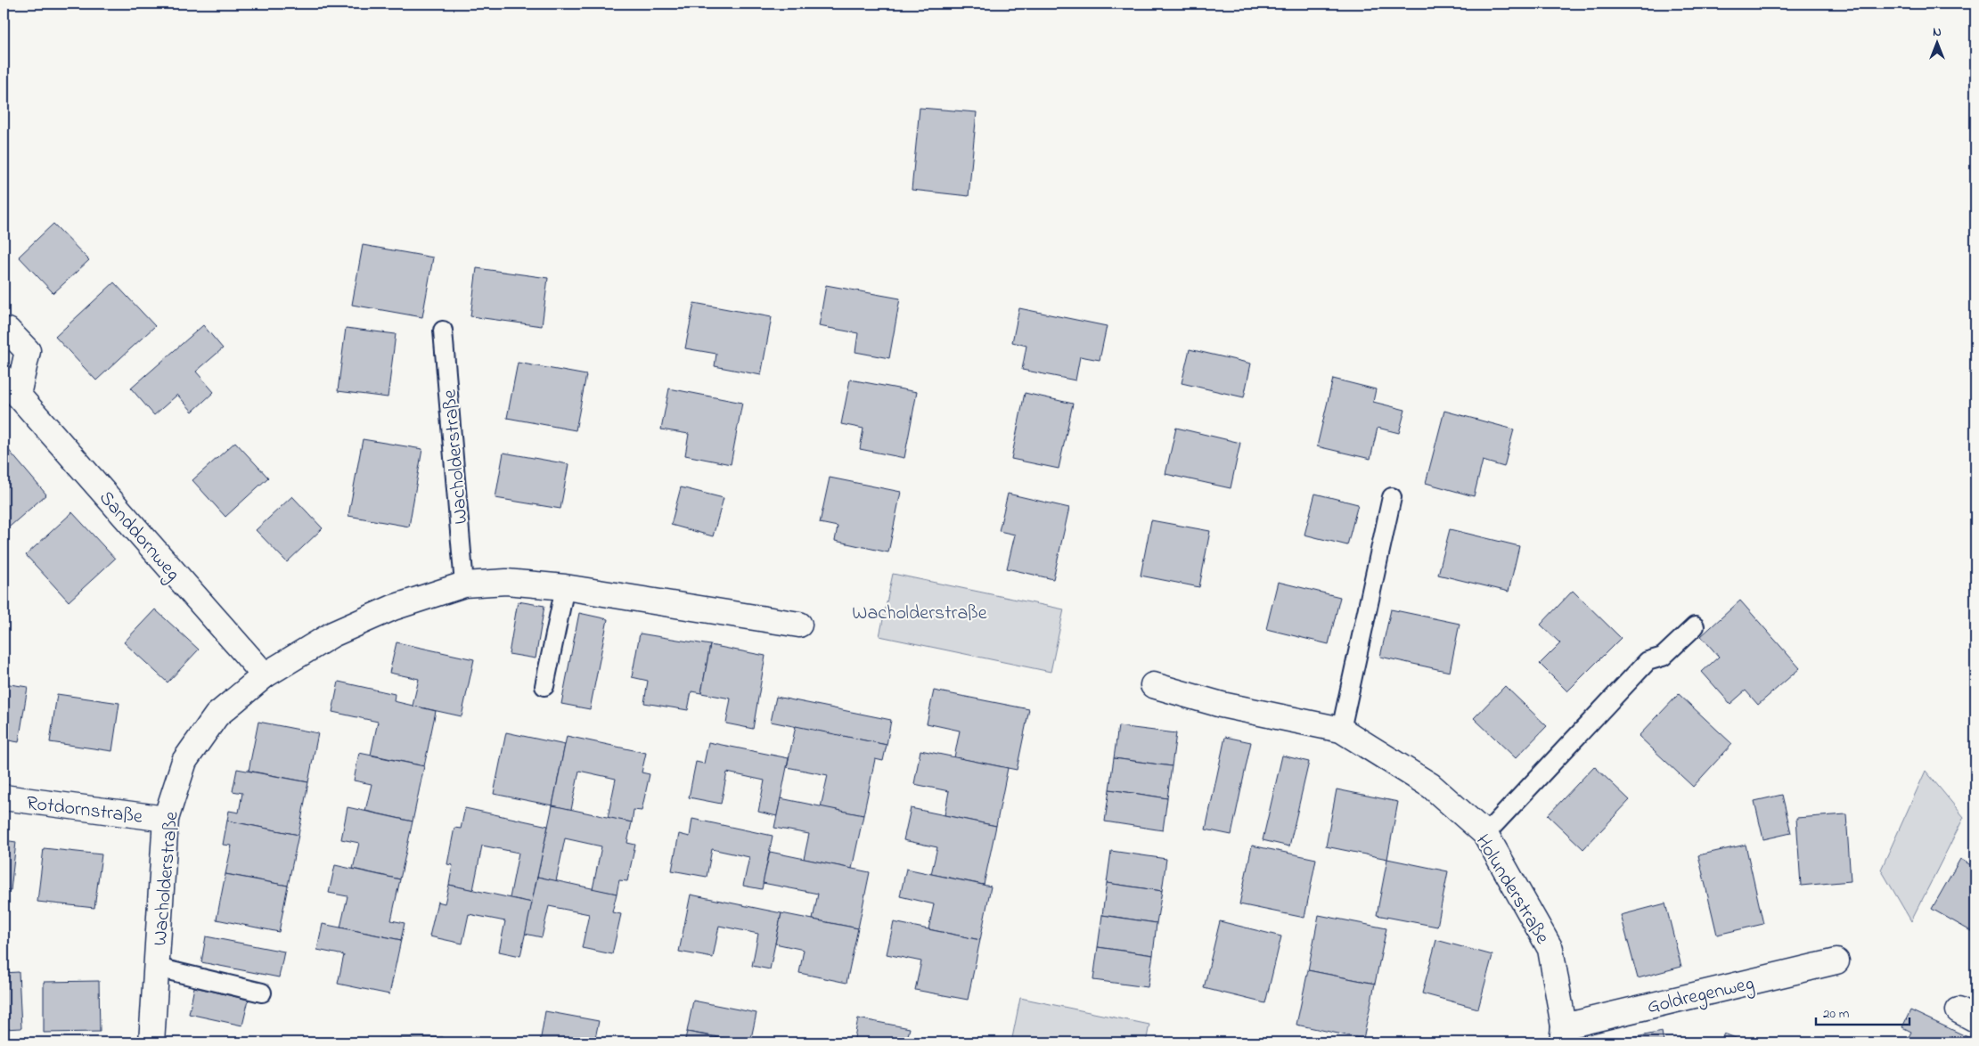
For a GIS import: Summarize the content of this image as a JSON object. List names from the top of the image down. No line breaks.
{"streets":{"street":["Wacholderstraße","Sanddornweg","Rotdornstraße","Holunderstraße","Goldregenweg"]},"crossings":[["Wacholderstraße","Sanddornweg"],["Wacholderstraße","Rotdornstraße"],["Holunderstraße","Goldregenweg"]],"parks":["Wacholderstraße"],"scale_bar":"20 m","north":"top"}
